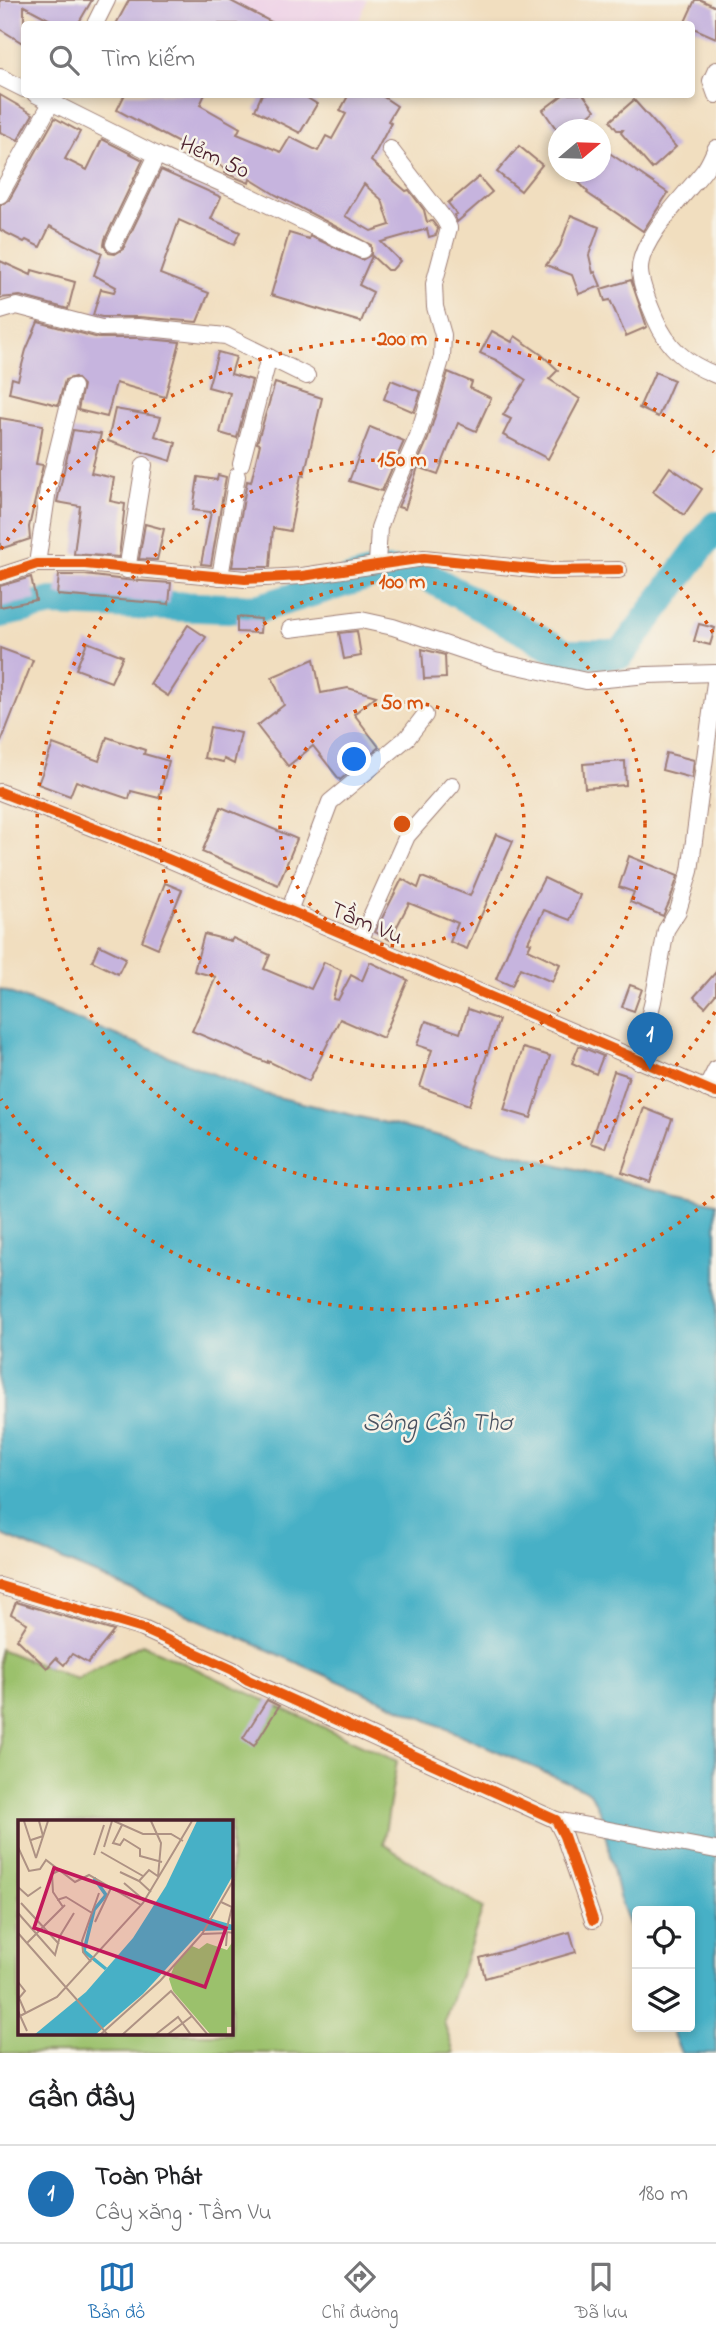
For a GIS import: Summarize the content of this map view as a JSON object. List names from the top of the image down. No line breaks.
{"streets":{"street":["Hẻm 50","Tầm Vu"]},"water":["Sông Cần Thơ"],"north":"right","page":{"search":"Tìm kiếm","pins":"1","heading":"Gần đây","list":[{"mark":"1","name":"Toàn Phát","note":"Cây xăng · Tầm Vu","value":"180 m"}],"nav":["Bản đồ","Chỉ đường","Đã lưu"]},"rings":["200 m","150 m","100 m","50 m"]}
